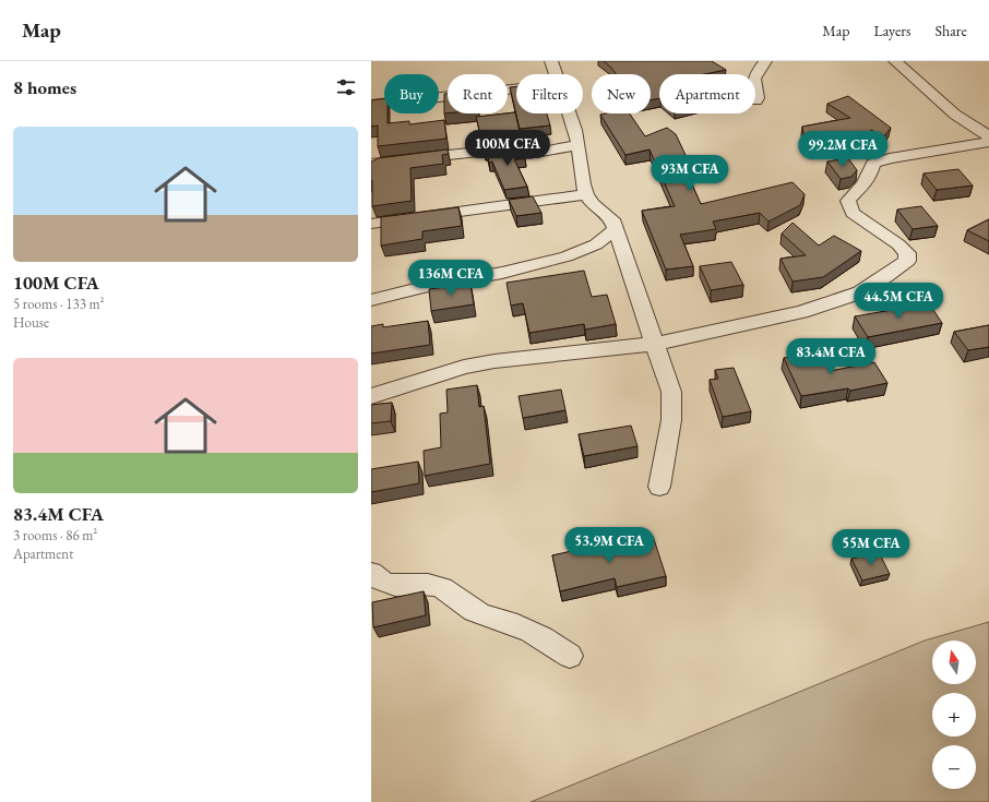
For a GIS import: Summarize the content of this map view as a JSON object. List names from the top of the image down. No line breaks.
{"north":"top","page":{"header":"Map","nav":["Map","Layers","Share"],"heading":"8 homes","chip":["Buy","Rent","Filters","New","Apartment"],"list":[{"name":"100M CFA","note":"5 rooms · 133 m² · House"},{"name":"83.4M CFA","note":"3 rooms · 86 m² · Apartment"}],"price":["100M CFA","99.2M CFA","93M CFA","136M CFA","44.5M CFA","83.4M CFA","53.9M CFA","55M CFA"],"map_buttons":["+","−"]}}
